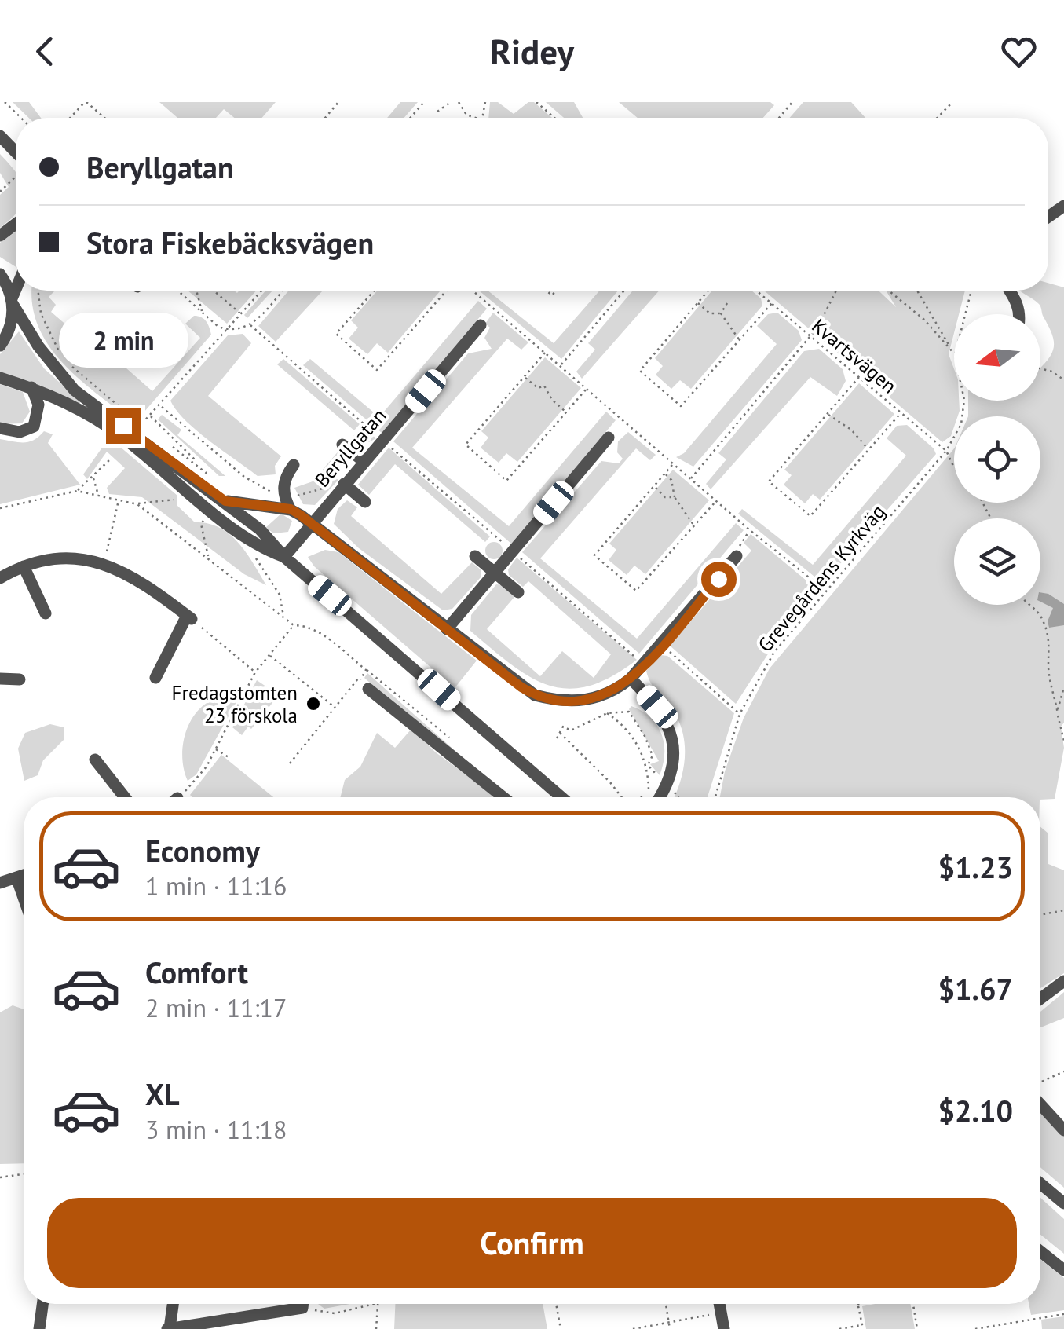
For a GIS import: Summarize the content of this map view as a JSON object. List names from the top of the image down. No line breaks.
{"streets":{"street":["Beryllgatan"],"path":["Kvartsvägen","Grevegårdens Kyrkväg"]},"crossings":[["Kvartsvägen","Grevegårdens Kyrkväg"]],"places":["Fredagstomten 23 förskola"],"north":"left","page":{"header":"Ridey","banner":["Beryllgatan","Stora Fiskebäcksvägen"],"bubble":"2 min","list":[{"name":"Economy","note":"1 min · 11:16","value":"$1.23"},{"name":"Comfort","note":"2 min · 11:17","value":"$1.67"},{"name":"XL","note":"3 min · 11:18","value":"$2.10"}],"buttons":"Confirm"}}
